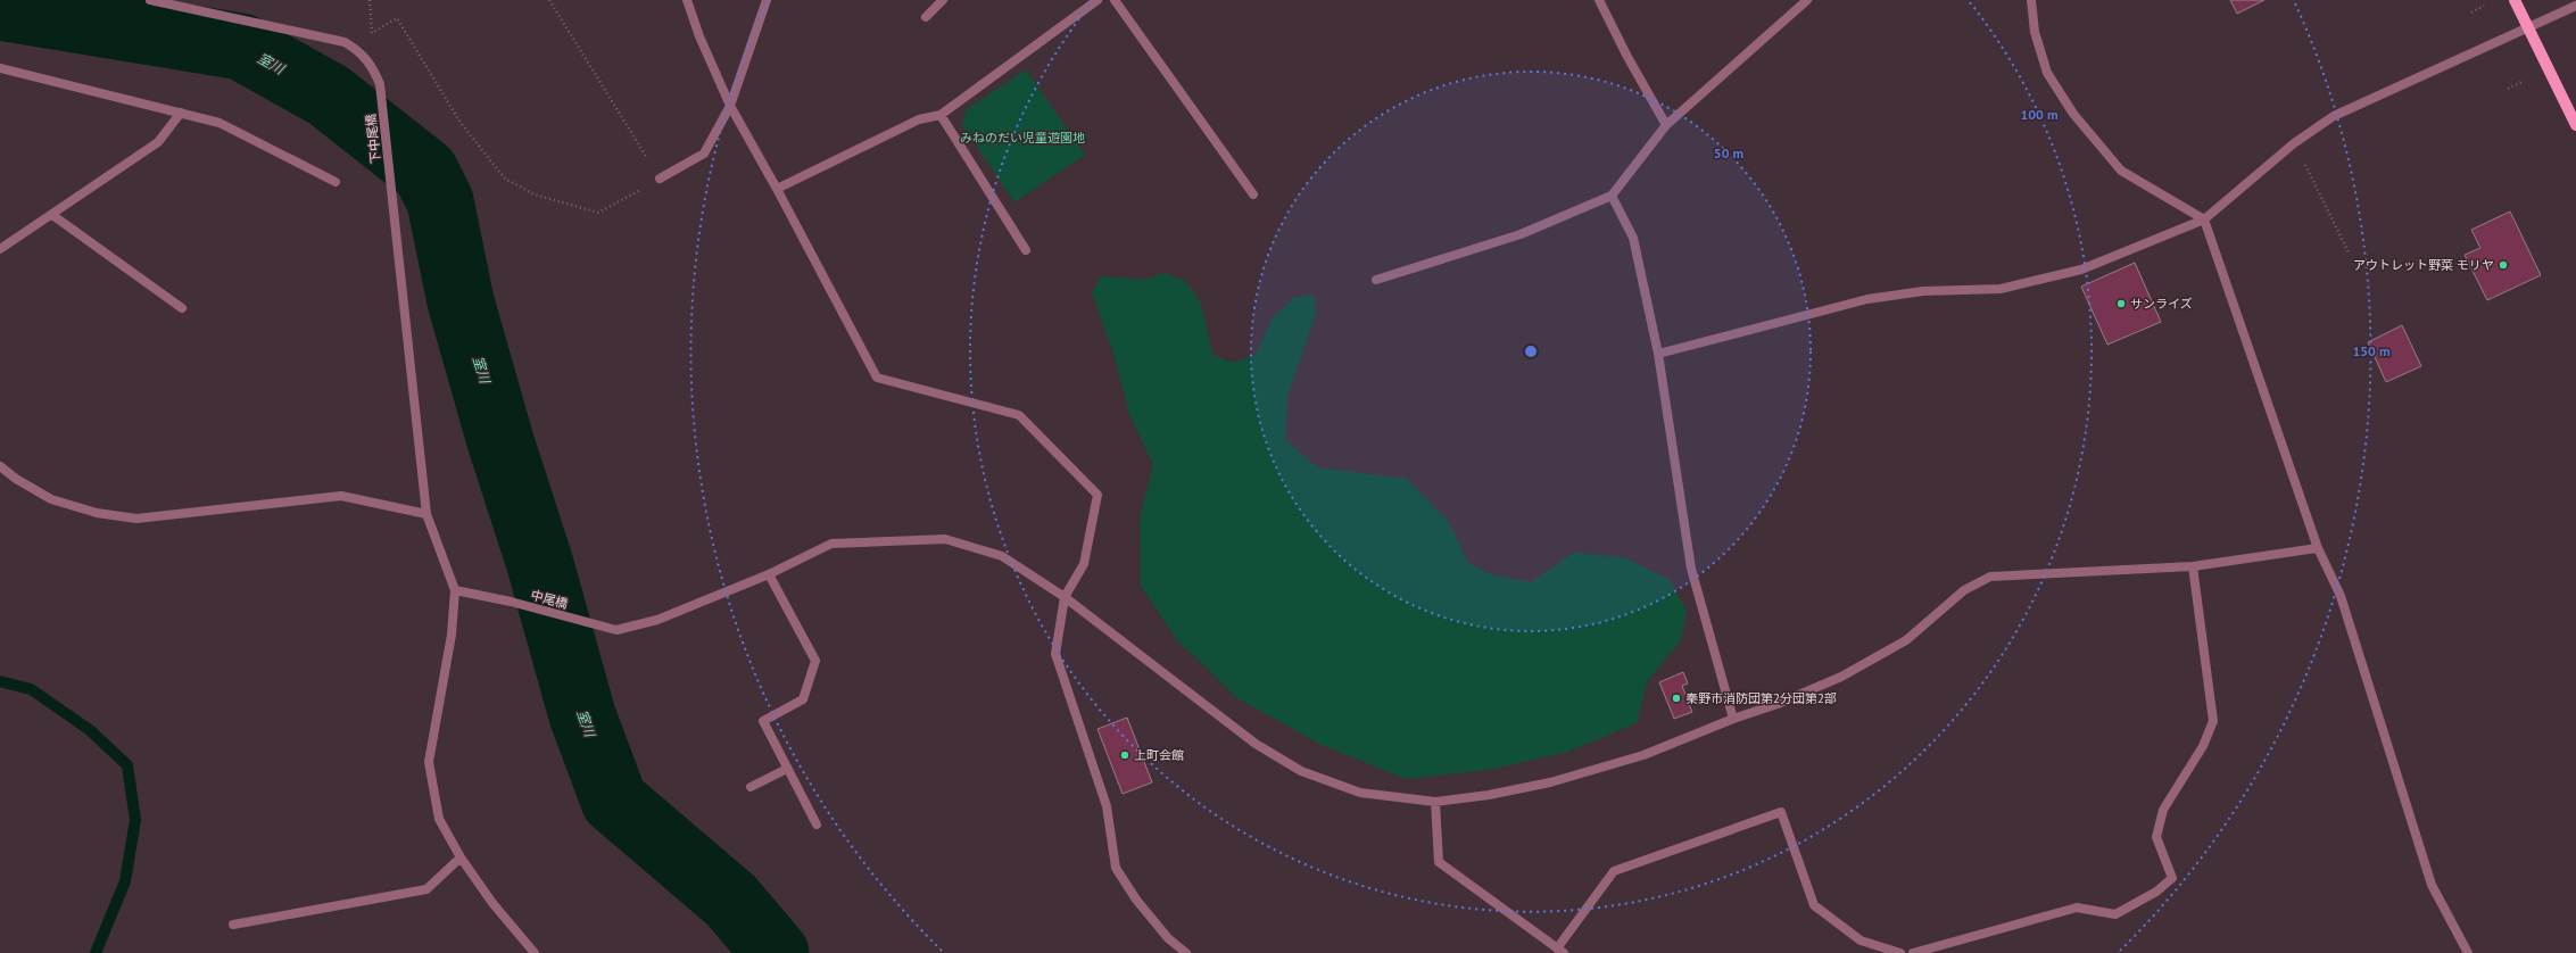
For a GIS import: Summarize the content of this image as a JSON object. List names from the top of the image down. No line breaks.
{"streets":{"street":["下中尾橋","中尾橋"]},"crossings":[["下中尾橋","中尾橋"]],"water":["室川"],"parks":["みねのだい児童遊園地"],"places":["アウトレット野菜 モリヤ","サンライズ","秦野市消防団第2分団第2部","上町会館"],"rings":["100 m","50 m","150 m"]}
